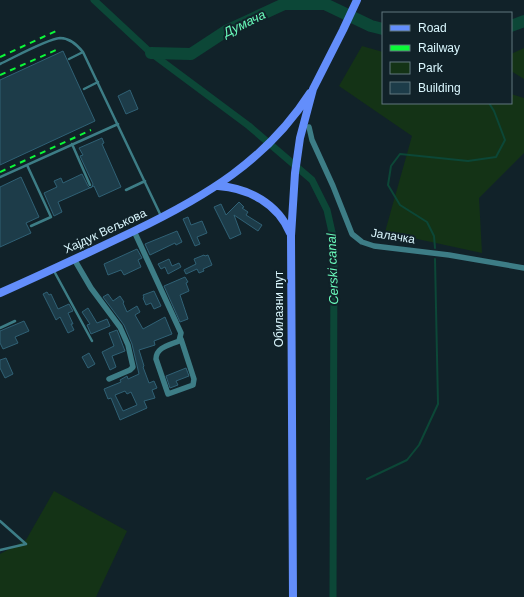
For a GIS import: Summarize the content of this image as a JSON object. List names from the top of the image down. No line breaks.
{"streets":{"main road":["Хајдук Вељкова","Обилазни пут"],"street":["Јалачка"]},"crossings":[["Хајдук Вељкова","Обилазни пут"],["Јалачка","Обилазни пут"]],"water":["Думача","Cerski canal"],"legend":["Road","Railway","Park","Building"]}
